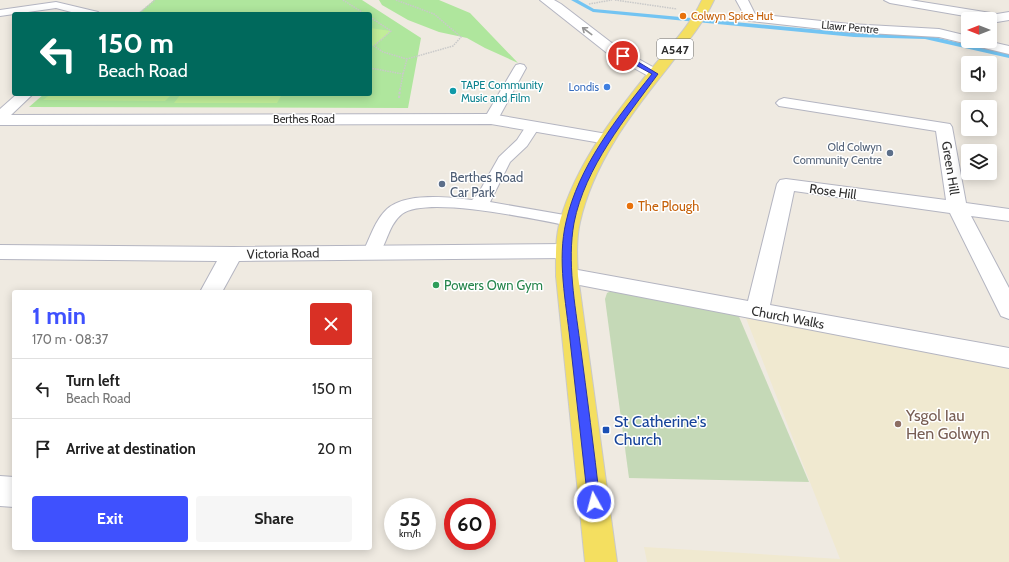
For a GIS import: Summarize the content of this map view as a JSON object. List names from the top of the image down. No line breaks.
{"streets":{"main road":["A547"],"street":["Llawr Pentre","Berthes Road","Green Hill","Rose Hill","Victoria Road","Church Walks"]},"crossings":[["A547","Berthes Road"],["A547","Victoria Road"],["A547","Church Walks"],["Green Hill","Rose Hill"],["Rose Hill","Church Walks"]],"places":{"other":["Colwyn Spice Hut","Londis","TAPE Community Music and Film","Old Colwyn Community Centre","Berthes Road Car Park","The Plough","Powers Own Gym","Ysgol Iau Hen Golwyn"],"transit":["St Catherine's Church"]},"north":"left","page":{"turn":["150 m","Beach Road"],"heading":["1 min","170 m · 08:37"],"list":[{"name":"Turn left","note":"Beach Road","value":"150 m"},{"name":"Arrive at destination","value":"20 m"}],"buttons":["Exit","Share"],"speed":"55 km/h","limit":"60"}}
